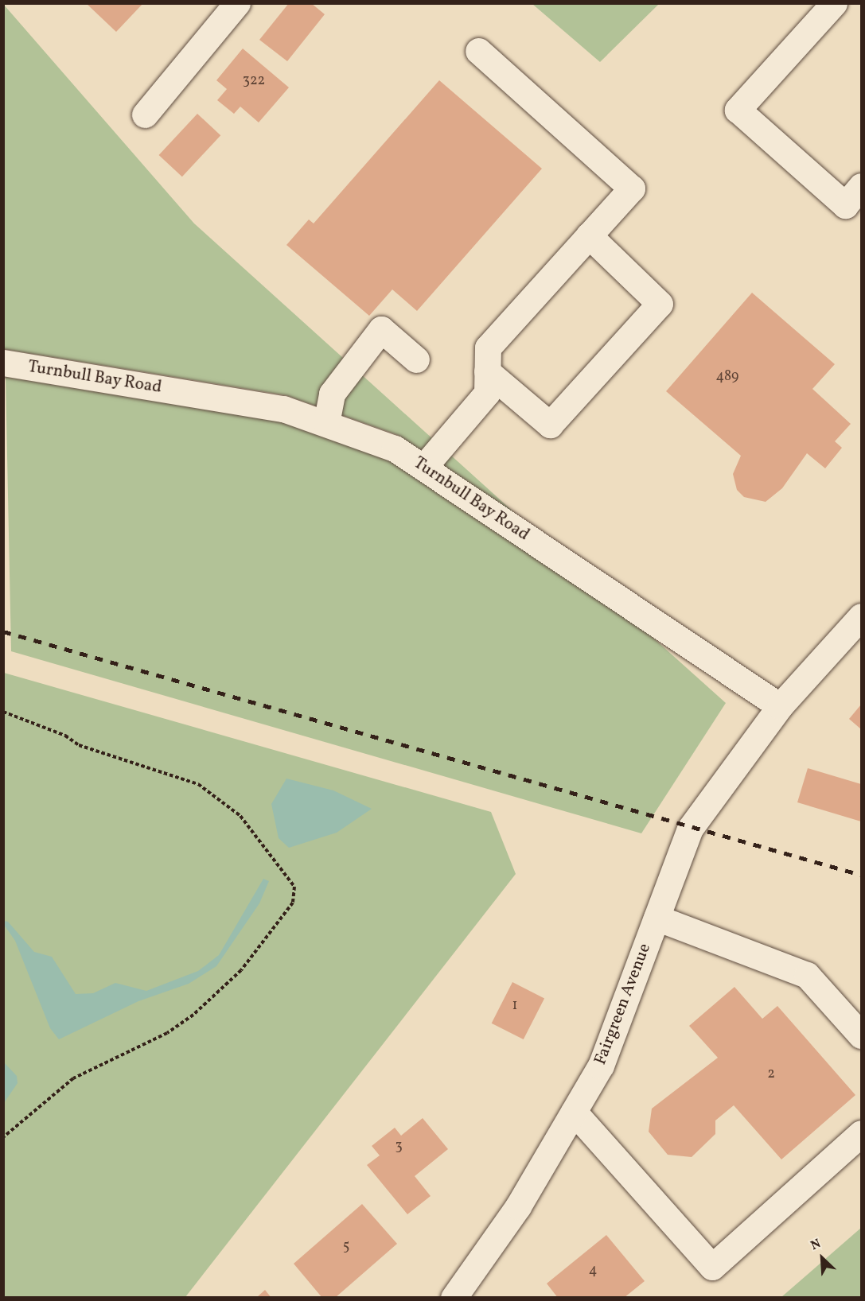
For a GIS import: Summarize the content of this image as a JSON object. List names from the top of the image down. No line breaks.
{"streets":{"street":["Turnbull Bay Road","Fairgreen Avenue"]},"crossings":[["Turnbull Bay Road","Fairgreen Avenue"]],"house_numbers":["322","489","1","2","3","5","4"],"north":"top left"}
